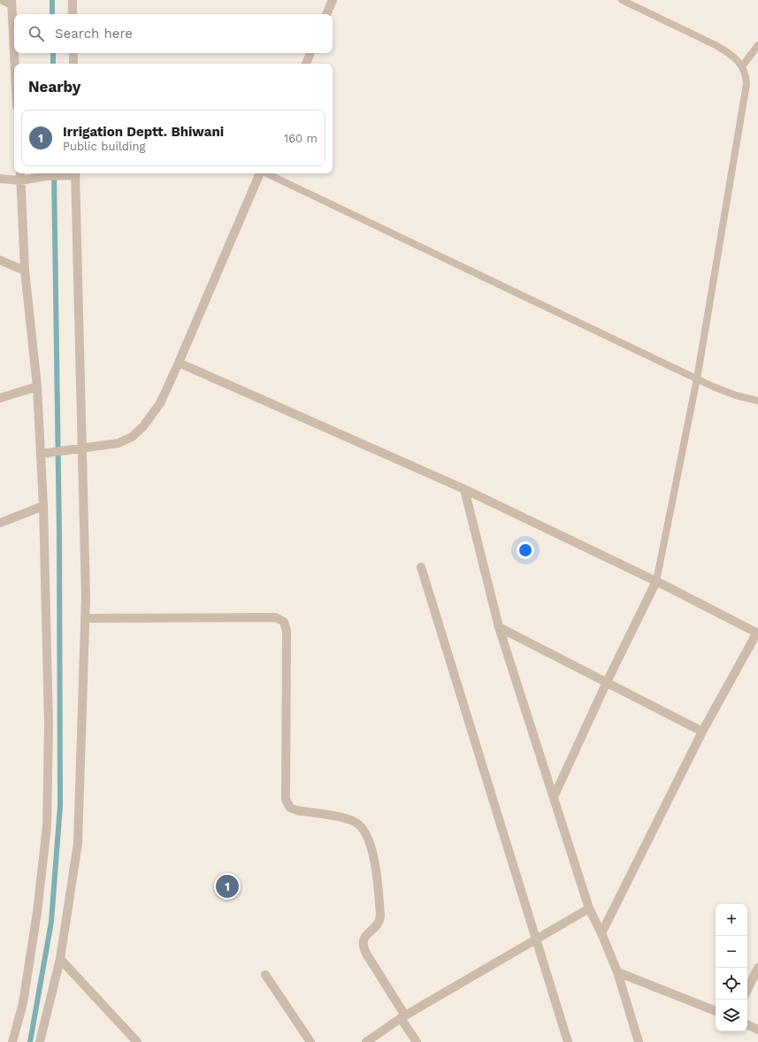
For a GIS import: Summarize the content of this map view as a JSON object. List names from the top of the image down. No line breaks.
{"page":{"search":"Search here","heading":"Nearby","list":[{"mark":"1","name":"Irrigation Deptt. Bhiwani","note":"Public building","value":"160 m"}],"pins":"1","map_buttons":["+","−"]}}
